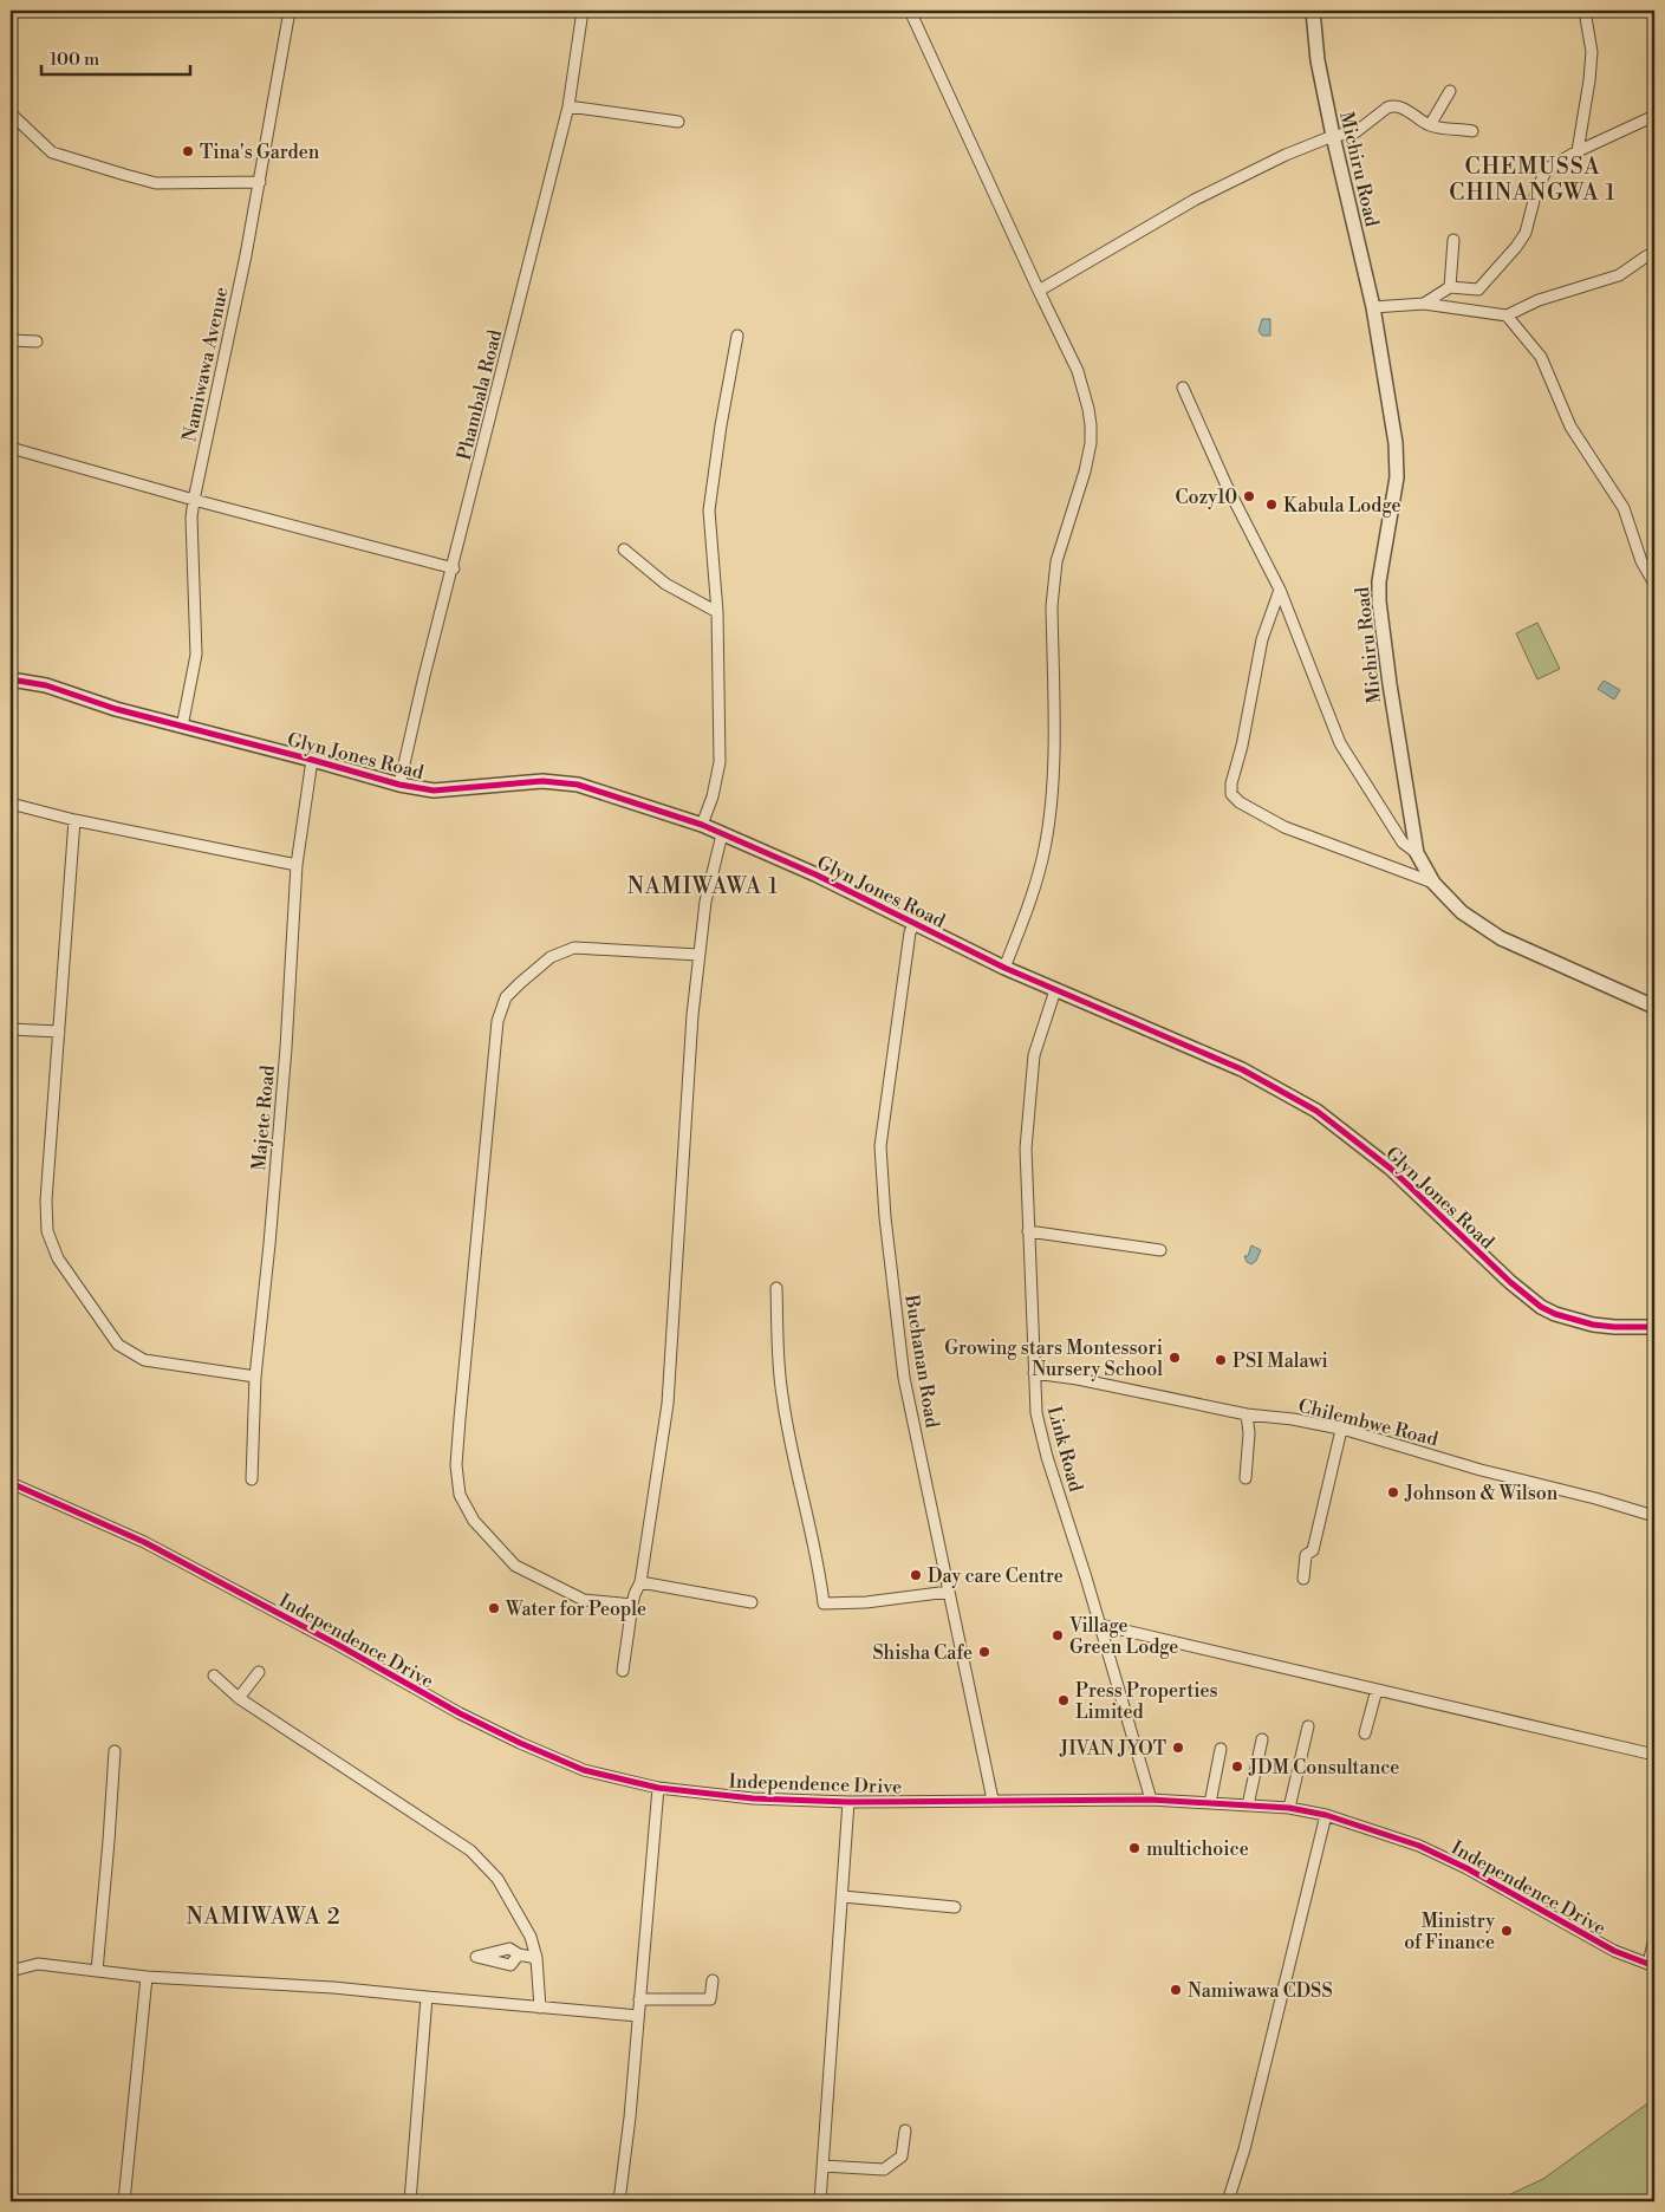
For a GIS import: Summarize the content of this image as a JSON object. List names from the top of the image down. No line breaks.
{"streets":{"street":["Michiru Road","Namiwawa Avenue","Phambala Road","Glyn Jones Road","Majete Road","Buchanan Road","Chilembwe Road","Link Road","Independence Drive"]},"crossings":[["Namiwawa Avenue","Glyn Jones Road"],["Phambala Road","Glyn Jones Road"],["Glyn Jones Road","Majete Road"],["Glyn Jones Road","Buchanan Road"],["Glyn Jones Road","Link Road"],["Buchanan Road","Independence Drive"],["Chilembwe Road","Link Road"],["Link Road","Independence Drive"]],"districts":["CHEMUSSA CHINANGWA 1","NAMIWAWA 1","NAMIWAWA 2"],"places":["Tina's Garden","Cozy10","Kabula Lodge","Growing stars Montessori Nursery School","PSI Malawi","Johnson & Wilson","Day care Centre","Water for People","Village Green Lodge","Shisha Cafe","Press Properties Limited","JIVAN JYOT","JDM Consultance","multichoice","Ministry of Finance","Namiwawa CDSS"],"scale_bar":"100 m"}
